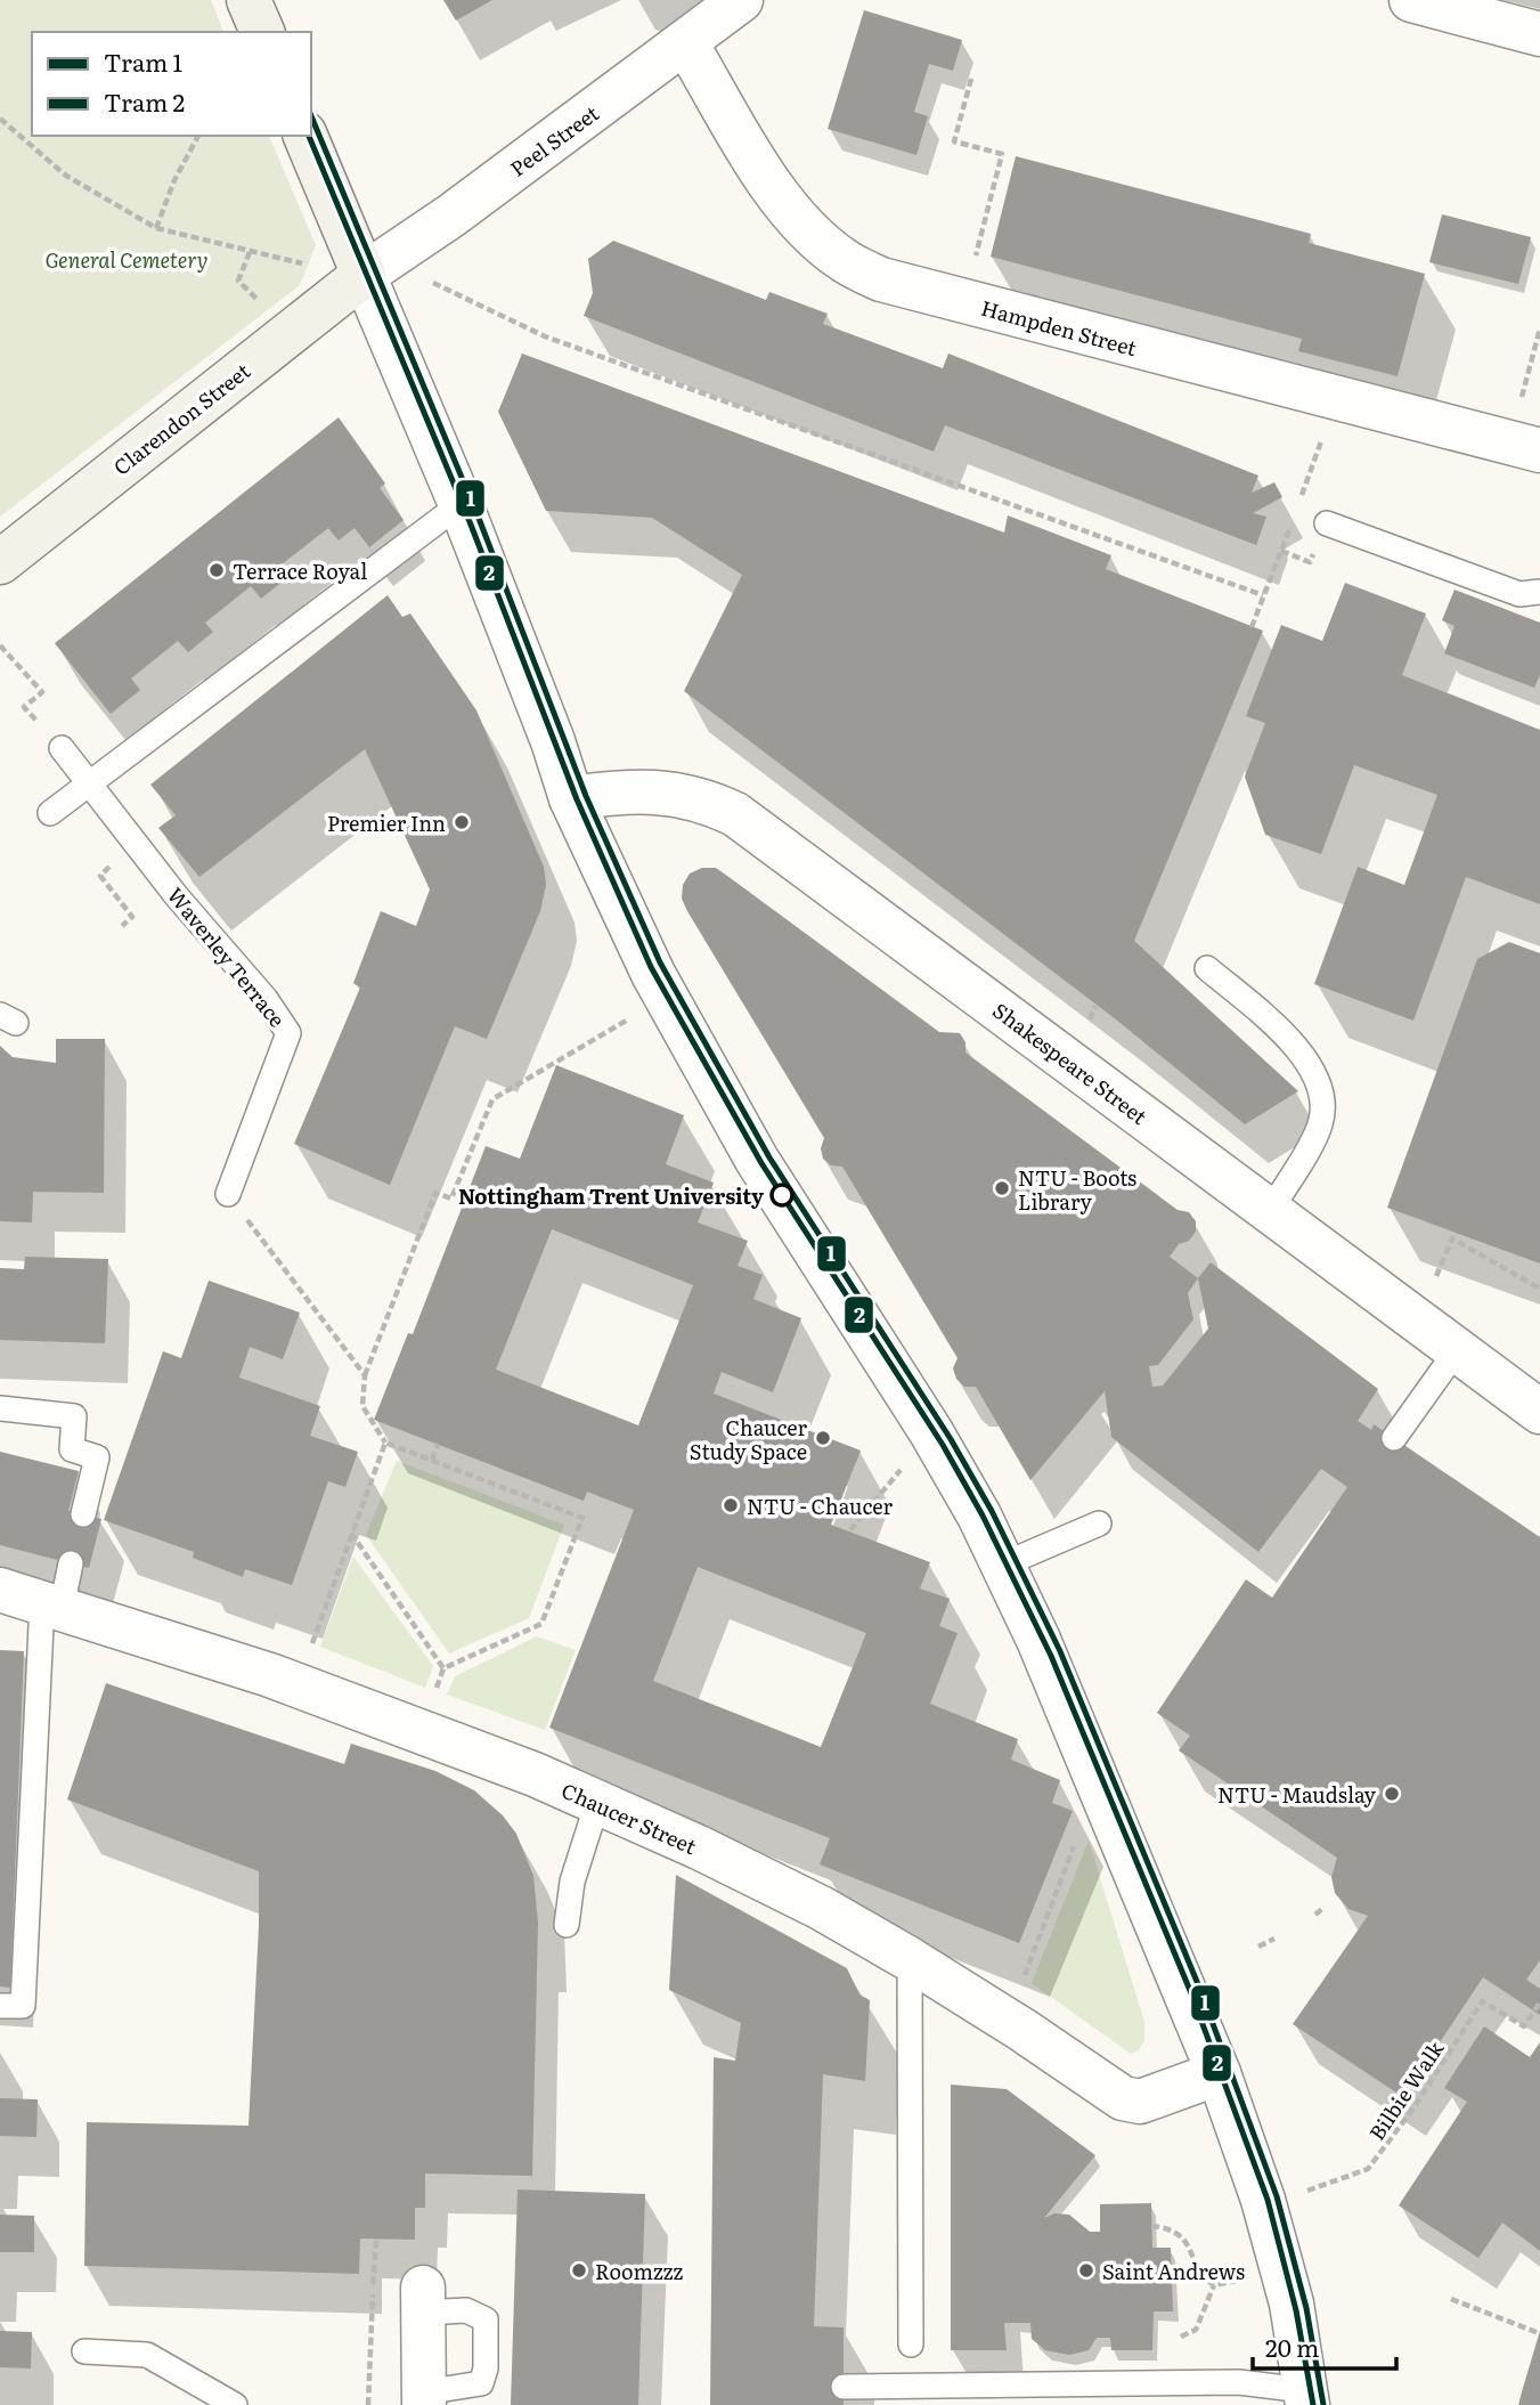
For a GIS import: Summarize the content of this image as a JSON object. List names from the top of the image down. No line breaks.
{"streets":{"street":["Peel Street","Hampden Street","Clarendon Street","Shakespeare Street","Chaucer Street"],"lane":["Waverley Terrace"],"path":["Bilbie Walk"]},"crossings":[["Peel Street","Hampden Street"],["Peel Street","Clarendon Street"]],"parks":["General Cemetery"],"places":["Terrace Royal","Premier Inn","NTU - Boots Library","Nottingham Trent University","Chaucer Study Space","NTU - Chaucer","NTU - Maudslay","Roomzzz","Saint Andrews"],"lines":["tram line 1","tram line 2"],"legend":["Tram 1","Tram 2"],"scale_bar":"20 m"}
